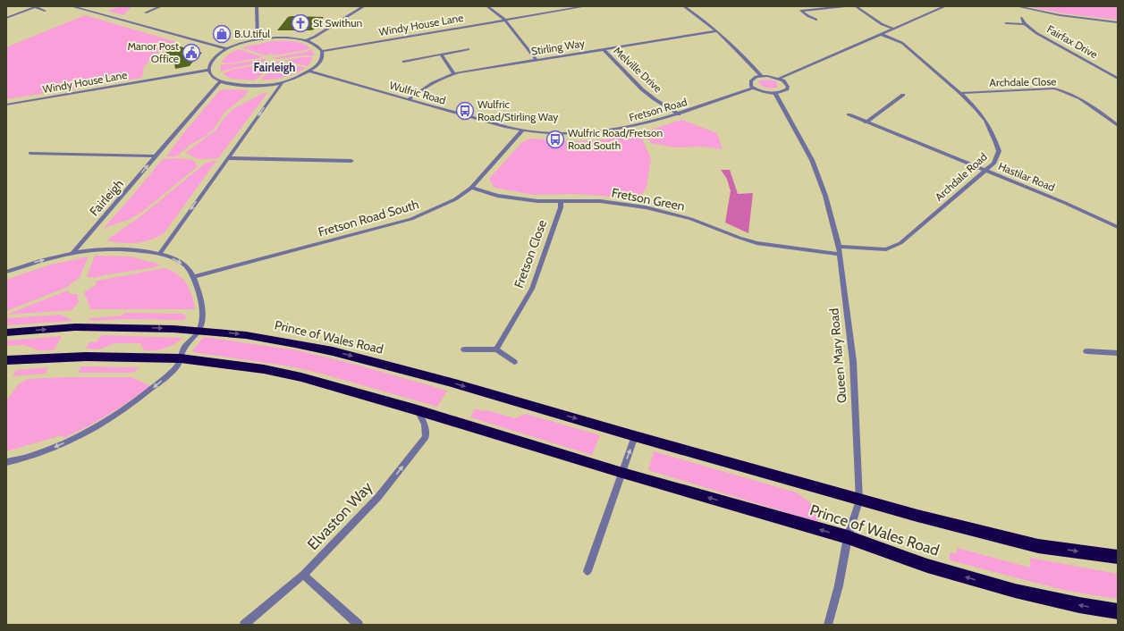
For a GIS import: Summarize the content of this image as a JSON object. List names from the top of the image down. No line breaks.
{"streets":{"highway":["Prince of Wales Road"],"street":["Windy House Lane","Fairfax Drive","Stirling Way","Melville Drive","Archdale Close","Wulfric Road","Fretson Road","Archdale Road","Hastilar Road","Fairleigh","Fretson Green","Fretson Road South","Fretson Close","Queen Mary Road","Elvaston Way"]},"crossings":[["Stirling Way","Melville Drive"],["Stirling Way","Wulfric Road"],["Melville Drive","Fretson Road"],["Archdale Close","Archdale Road"],["Wulfric Road","Fretson Road"],["Wulfric Road","Fretson Road South"],["Fretson Road","Fretson Road South"],["Archdale Road","Hastilar Road"],["Archdale Road","Fretson Green"],["Archdale Road","Queen Mary Road"],["Fretson Green","Fretson Road South"],["Fretson Green","Fretson Close"],["Fretson Green","Queen Mary Road"],["Prince of Wales Road","Queen Mary Road"],["Prince of Wales Road","Elvaston Way"]],"one_way":["Fairleigh","Elvaston Way"],"districts":["Fairleigh"],"places":{"church":["St Swithun"],"shop":["B.U.tiful"],"public building":["Manor Post Office"],"bus stop":["Wulfric Road/Stirling Way","Wulfric Road/Fretson Road South"]}}
